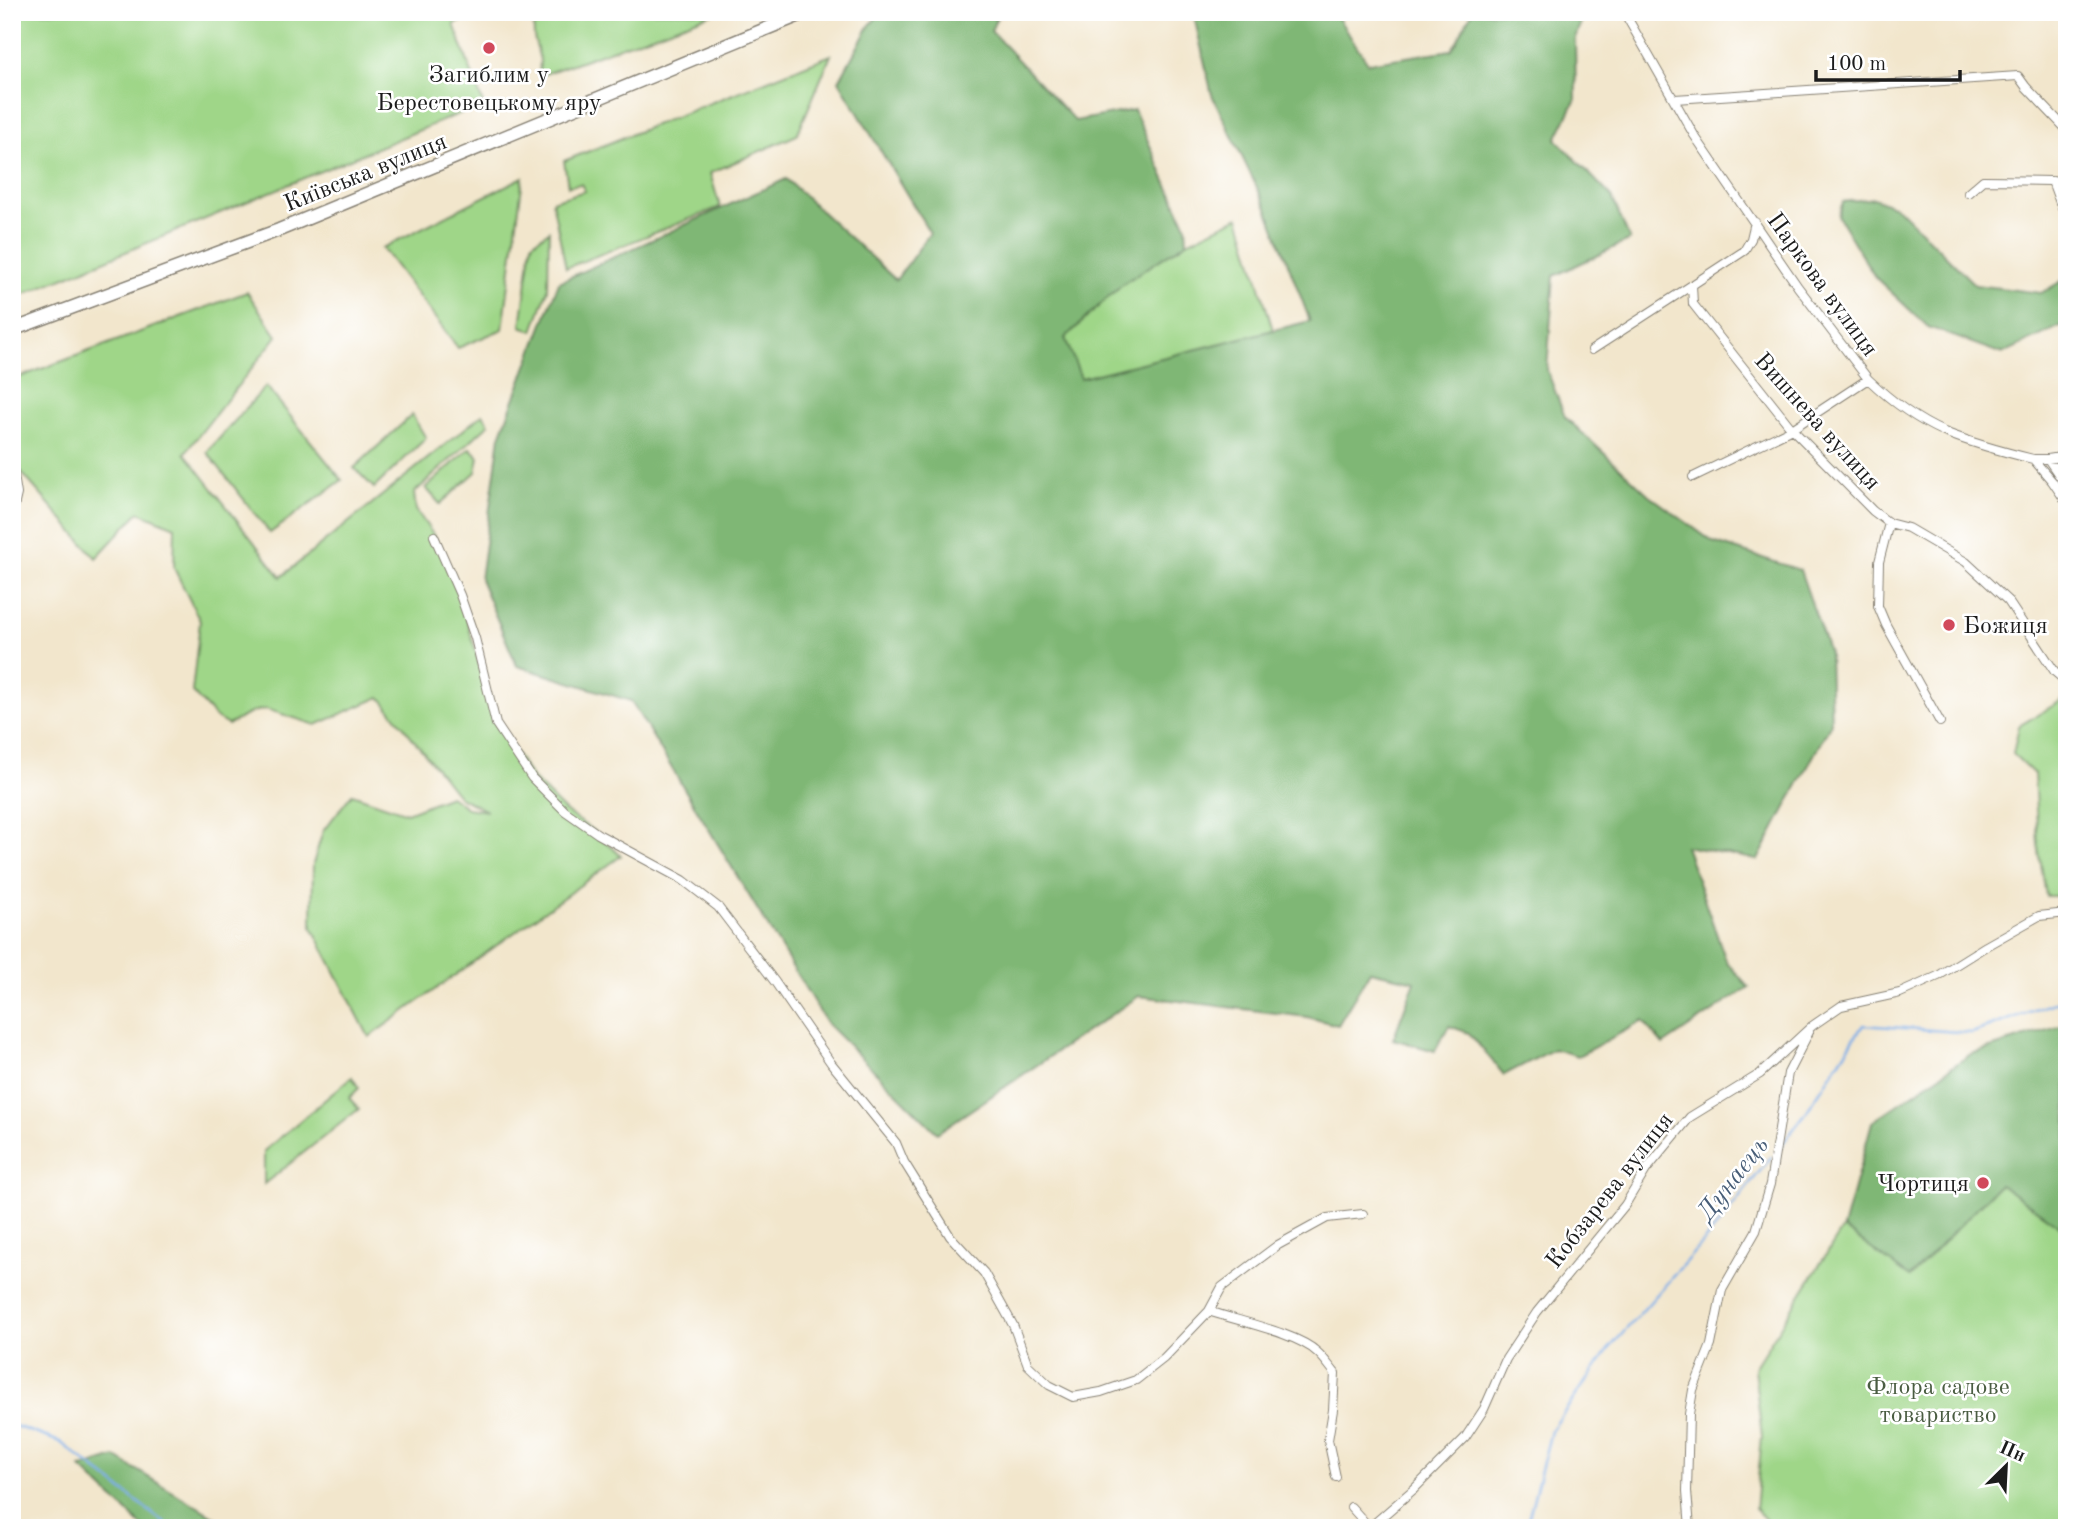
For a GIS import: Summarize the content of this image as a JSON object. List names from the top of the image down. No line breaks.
{"streets":{"main road":["Київська вулиця"],"street":["Паркова вулиця","Вишнева вулиця","Кобзарева вулиця"]},"water":["Дунаець"],"parks":["Флора садове товариство"],"places":["Загиблим у Берестовецькому яру","Божиця","Чортиця"],"scale_bar":"100 m","north":"top right"}
